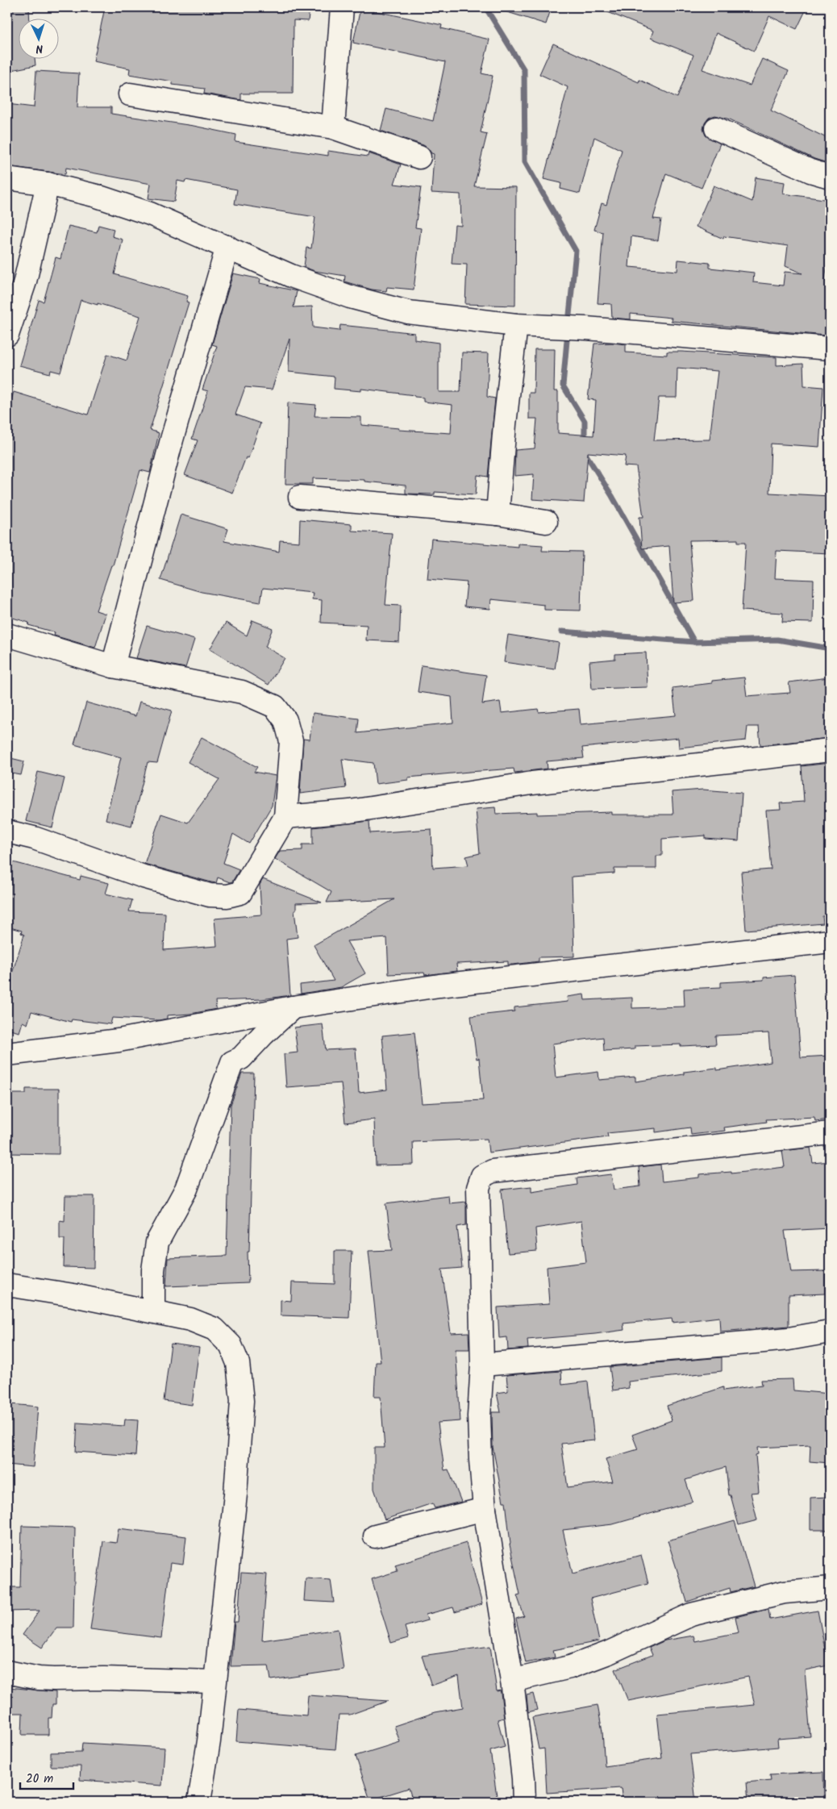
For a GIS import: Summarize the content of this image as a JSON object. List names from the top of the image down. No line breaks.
{"scale_bar":"20 m","north":"bottom"}
